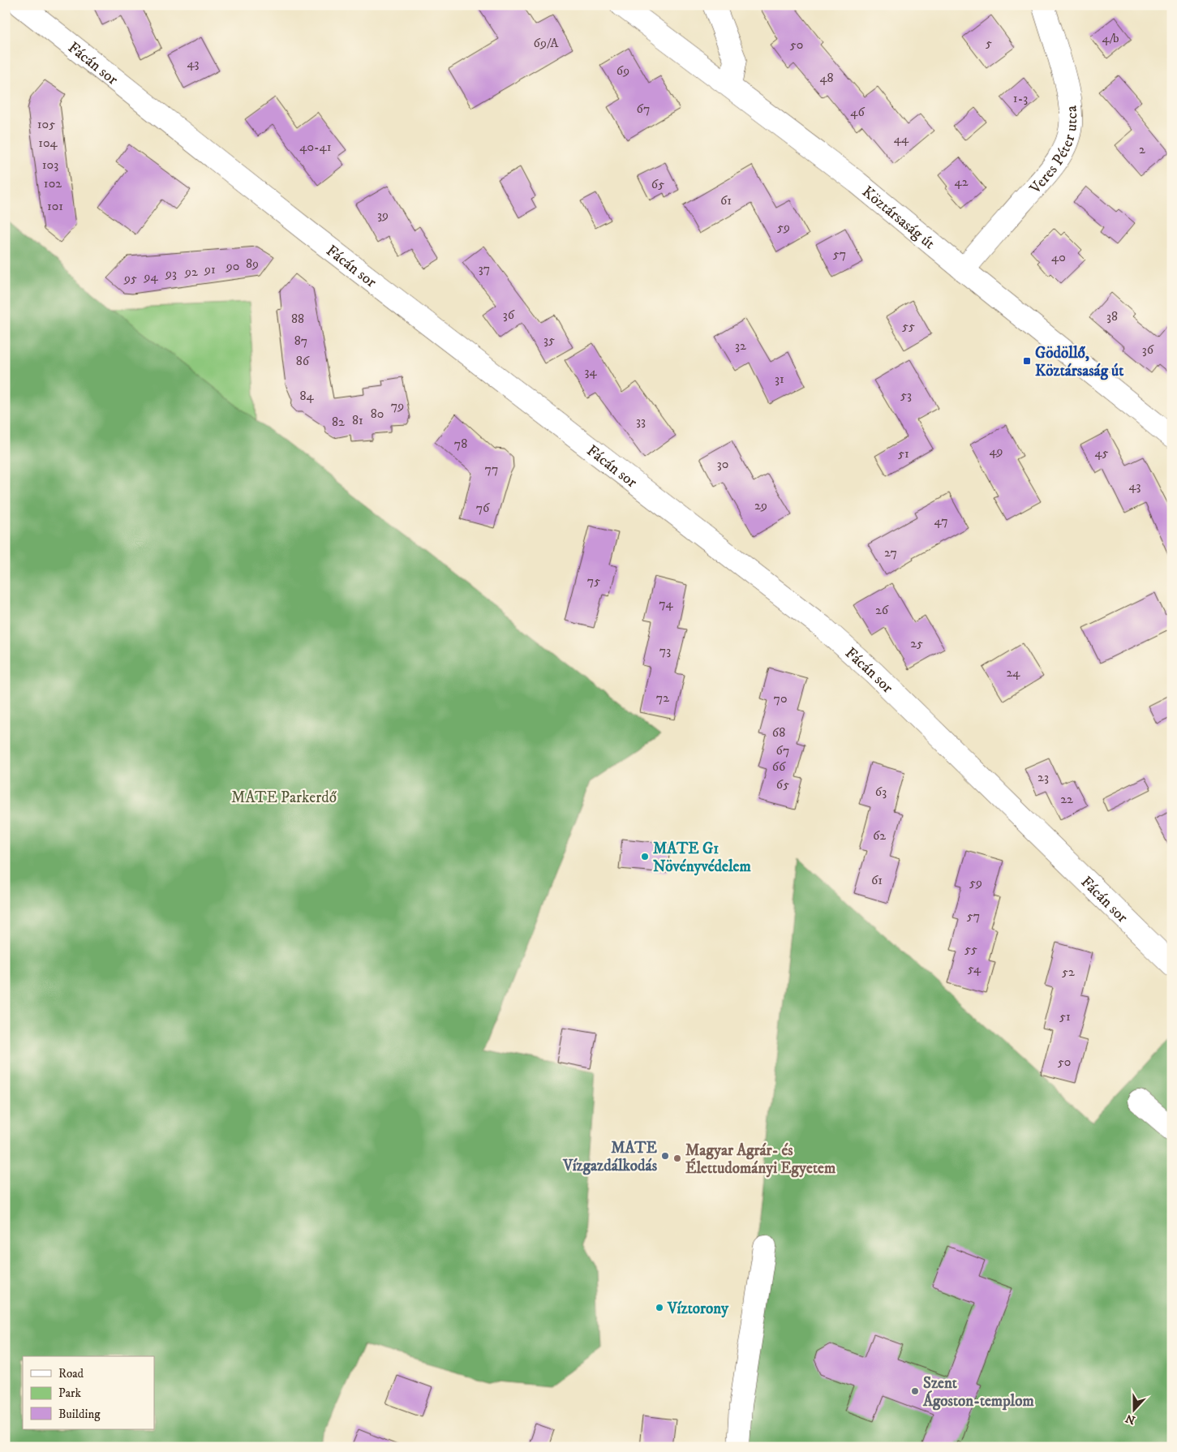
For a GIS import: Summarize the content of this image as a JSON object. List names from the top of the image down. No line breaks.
{"streets":{"street":["Fácán sor","Veres Péter utca","Köztársaság út"]},"crossings":[["Veres Péter utca","Köztársaság út"]],"parks":["MATE Parkerdő"],"places":{"transit":["Gödöllő, Köztársaság út"],"other":["MATE G1 Növényvédelem","MATE Vízgazdálkodás","Magyar Agrár- és Élettudományi Egyetem","Víztorony","Szent Ágoston-templom"]},"house_numbers":["4/b","69/A","5","50","43","69","48","1-3","67","46","105","44","104","40-41","2","103","42","102","65","61","101","39","59","57","40","89","90","37","91","92","93","94","95","36","38","88","55","35","87","32","36","86","34","31","53","84","79","80","81","33","82","78","49","45","51","30","77","43","29","76","47","27","75","74","26","25","73","24","72","70","68","67","66","23","65","63","22","62","61","59","57","55","54","52","51","50"],"legend":["Road","Park","Building"],"north":"bottom"}
